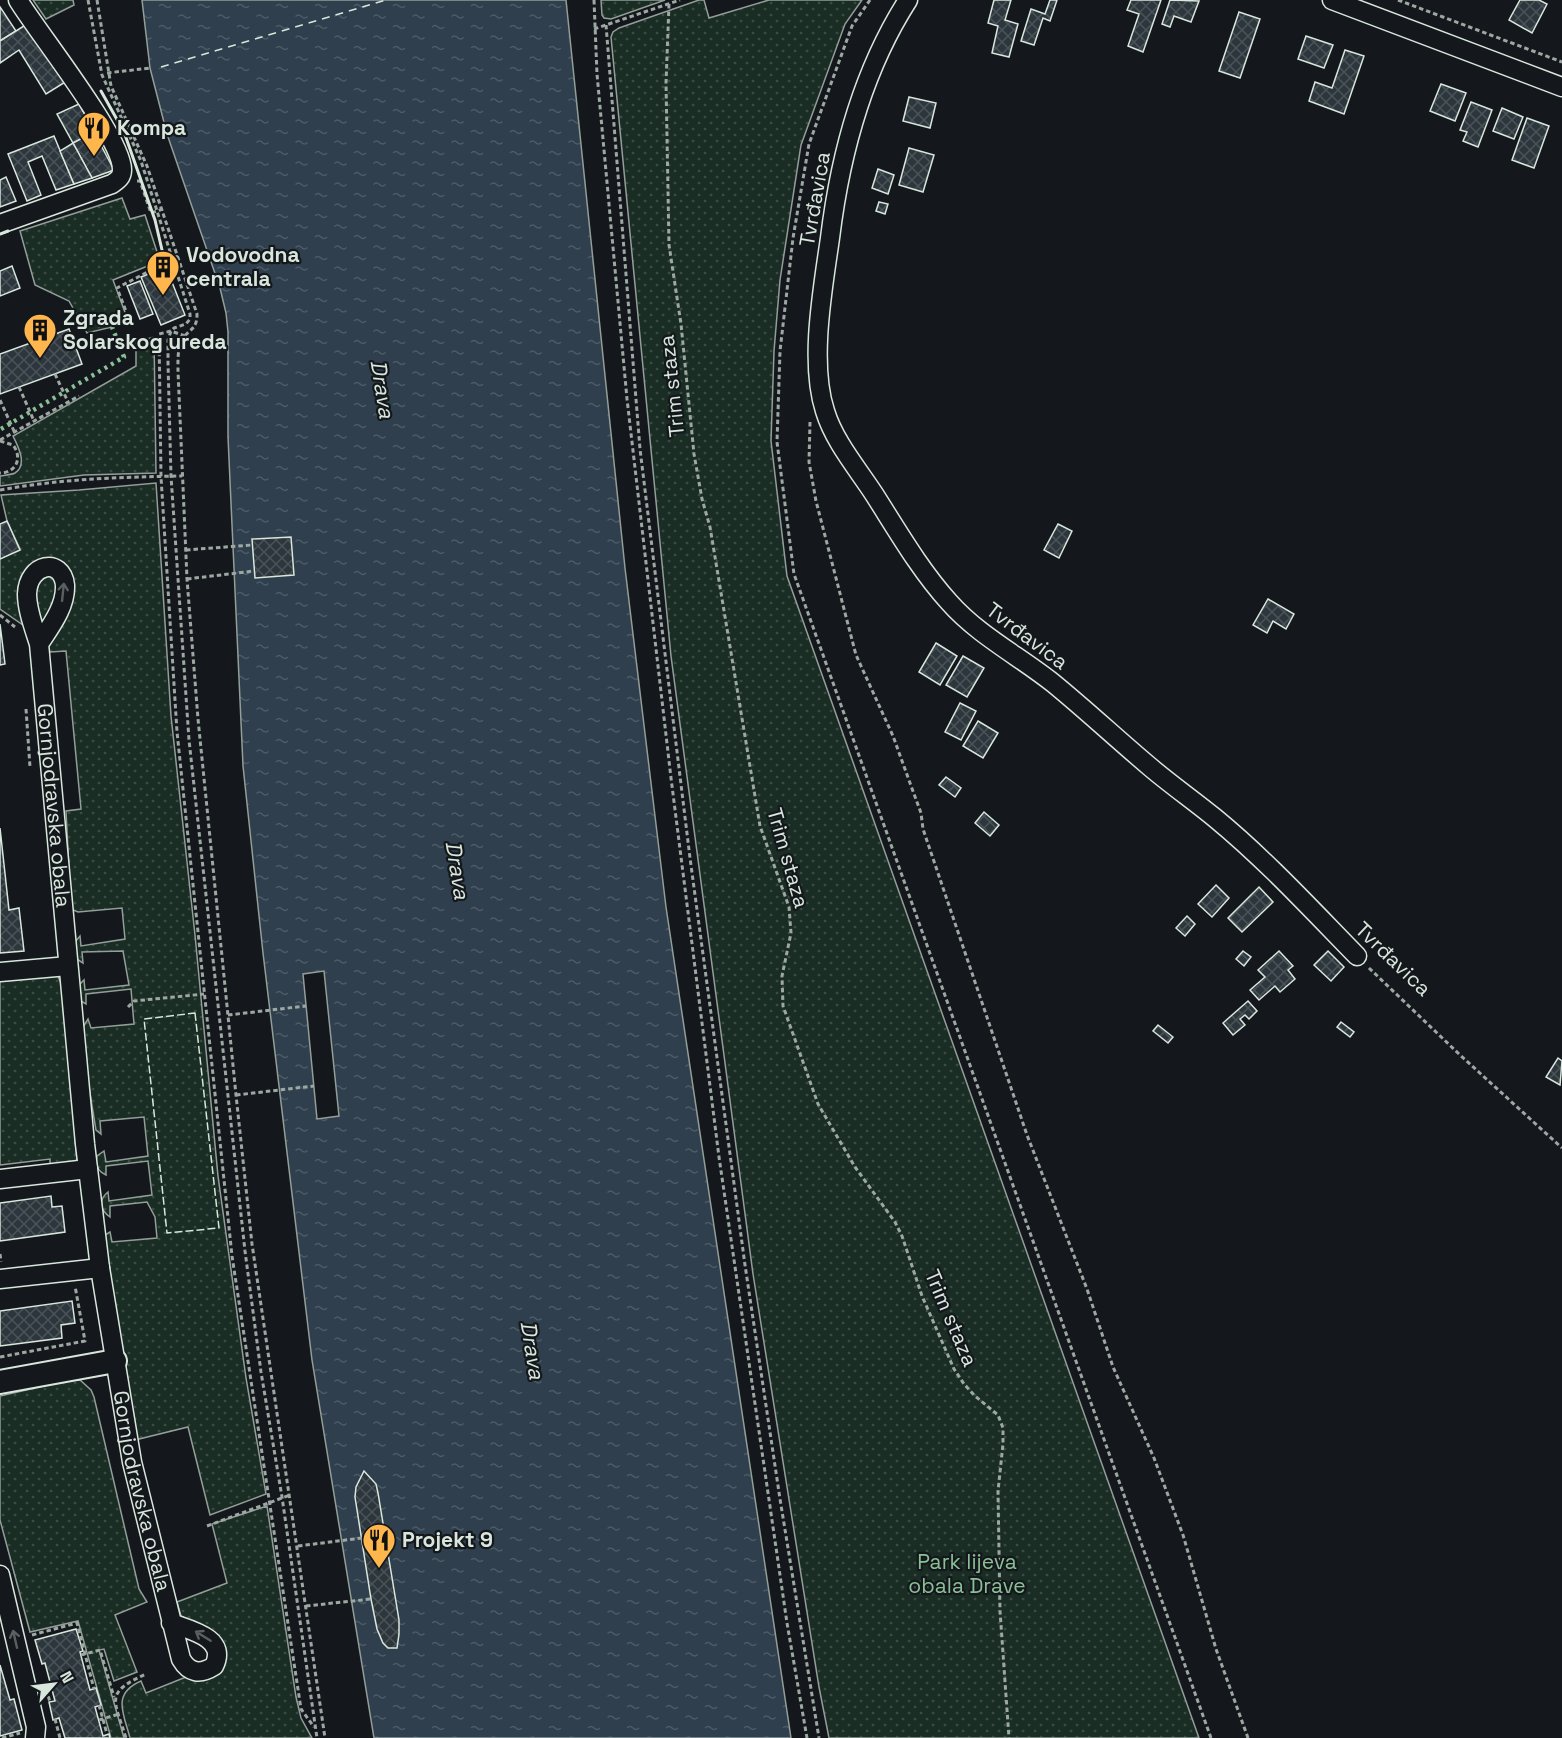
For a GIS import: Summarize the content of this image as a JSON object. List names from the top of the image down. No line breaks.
{"streets":{"street":["Tvrđavica","Gornjodravska obala"],"path":["Trim staza"]},"water":["Drava"],"parks":["Park lijeva obala Drave"],"places":{"restaurant":["Kompa","Projekt 9"],"building":["Vodovodna centrala","Zgrada Solarskog ureda"]},"north":"top right"}
